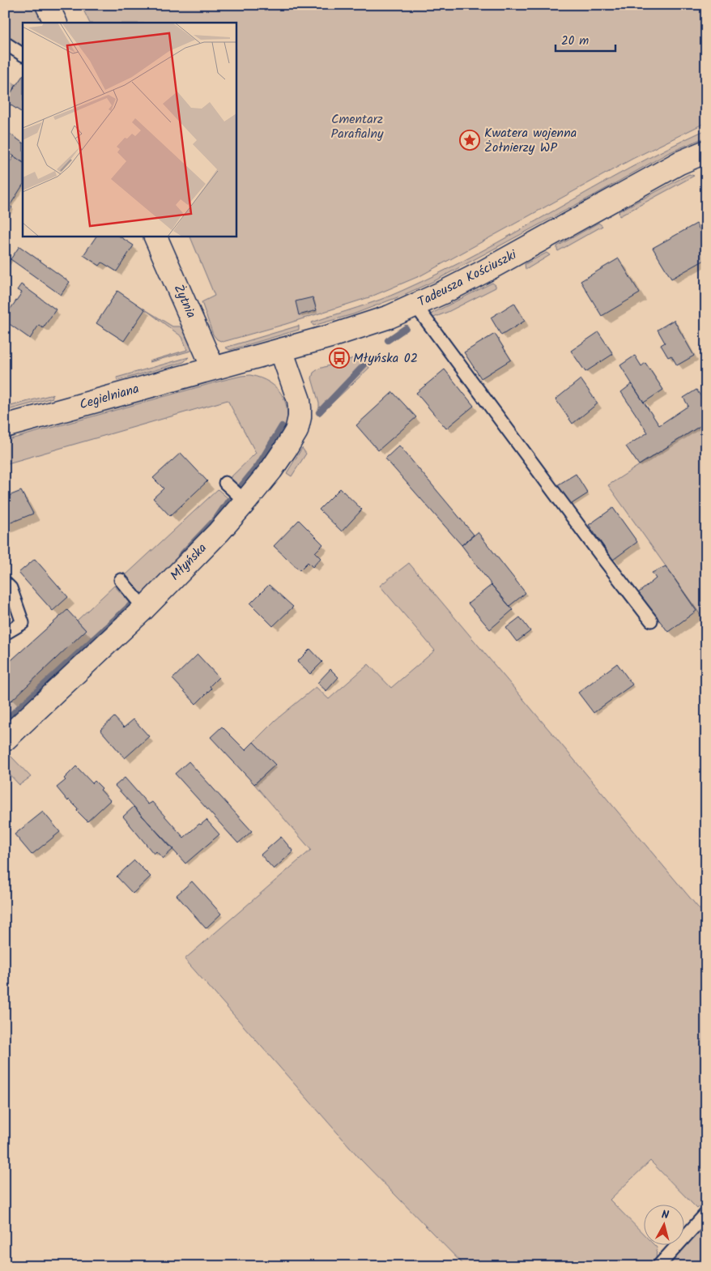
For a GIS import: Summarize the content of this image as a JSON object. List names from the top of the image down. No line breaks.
{"streets":{"street":["Tadeusza Kościuszki","Żytnia","Cegielniana","Młyńska"]},"crossings":[["Tadeusza Kościuszki","Żytnia"],["Tadeusza Kościuszki","Cegielniana"],["Tadeusza Kościuszki","Młyńska"],["Żytnia","Cegielniana"]],"parks":["Cmentarz Parafialny"],"places":{"place":["Kwatera wojenna Żołnierzy WP"],"bus stop":["Młyńska 02"]},"scale_bar":"20 m","north":"top"}
